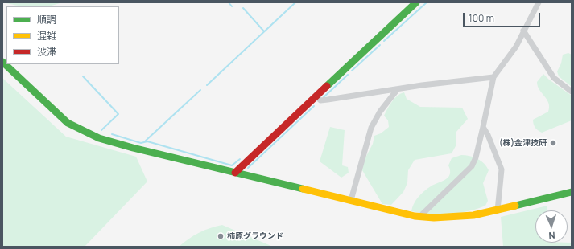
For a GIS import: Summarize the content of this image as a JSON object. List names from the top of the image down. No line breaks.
{"places":["(株)金津技研","柿原グラウンド"],"legend":["順調","混雑","渋滞"],"scale_bar":"100 m","north":"bottom"}
